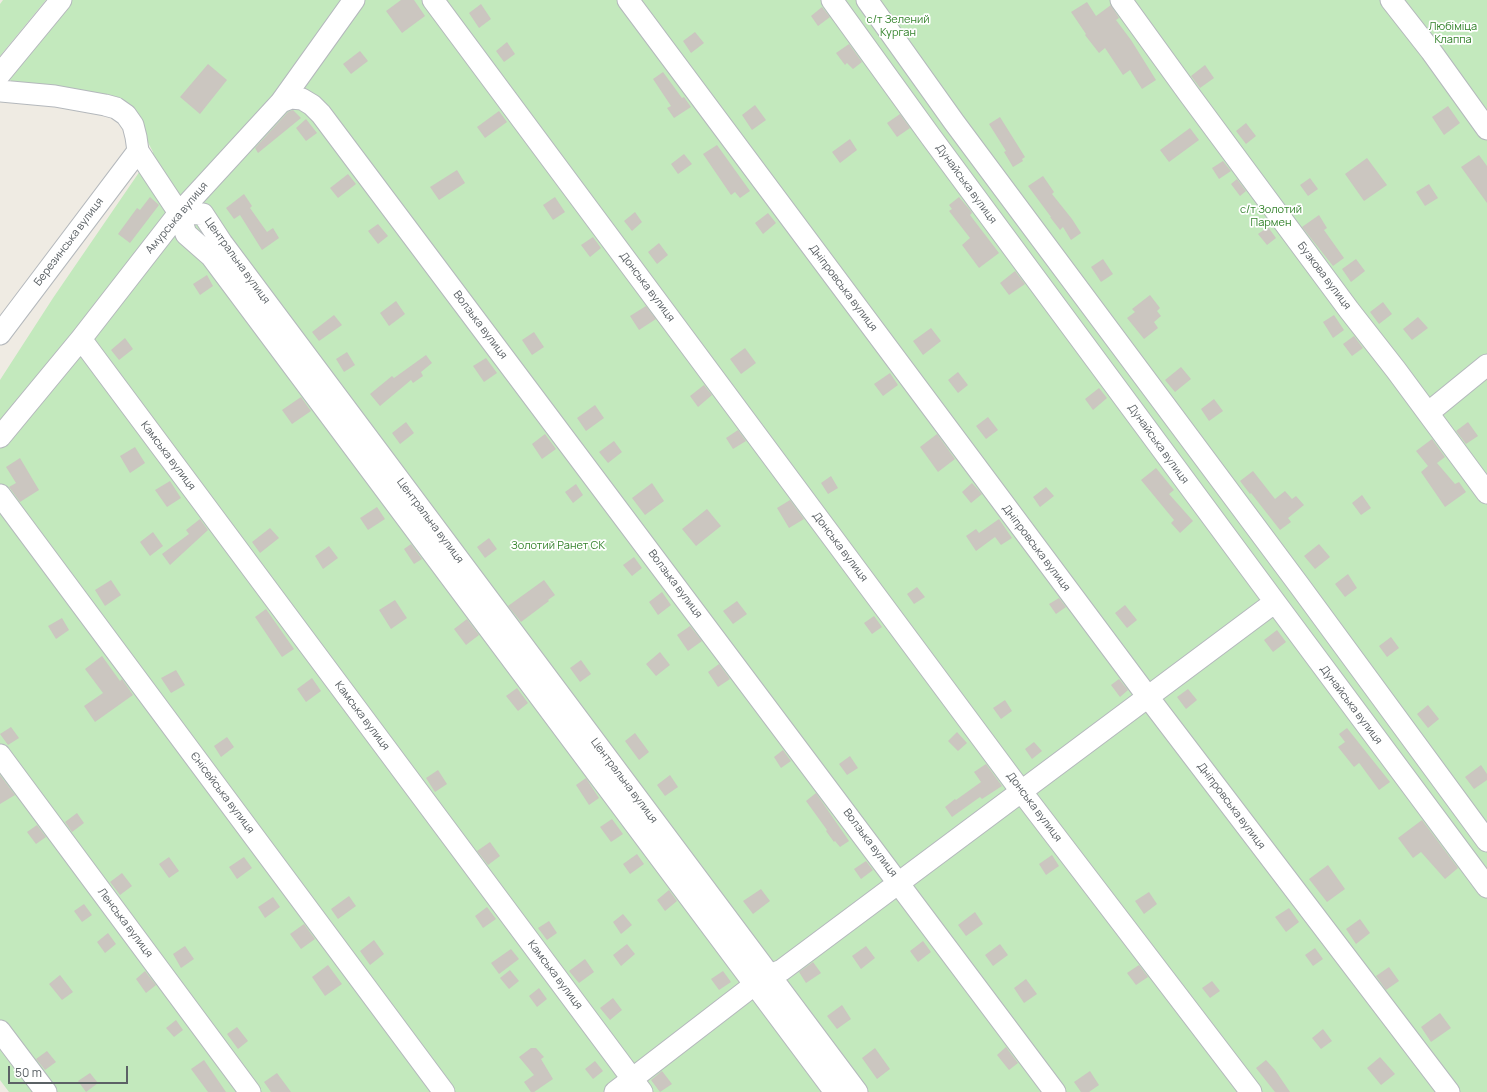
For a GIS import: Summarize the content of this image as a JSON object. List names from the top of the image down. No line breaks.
{"streets":{"street":["Дунайська вулиця","Амурська вулиця","Березинська вулиця","Центральна вулиця","Бузкова вулиця","Донська вулиця","Дніпровська вулиця","Волзька вулиця","Камська вулиця","Єнісейська вулиця","Ленська вулиця"]},"crossings":[["Амурська вулиця","Центральна вулиця"],["Амурська вулиця","Волзька вулиця"],["Амурська вулиця","Камська вулиця"]],"parks":["с/т Зелений Курган","Любіміца Клаппа","с/т Золотий Пармен","Золотий Ранет СК"],"scale_bar":"50 m"}
